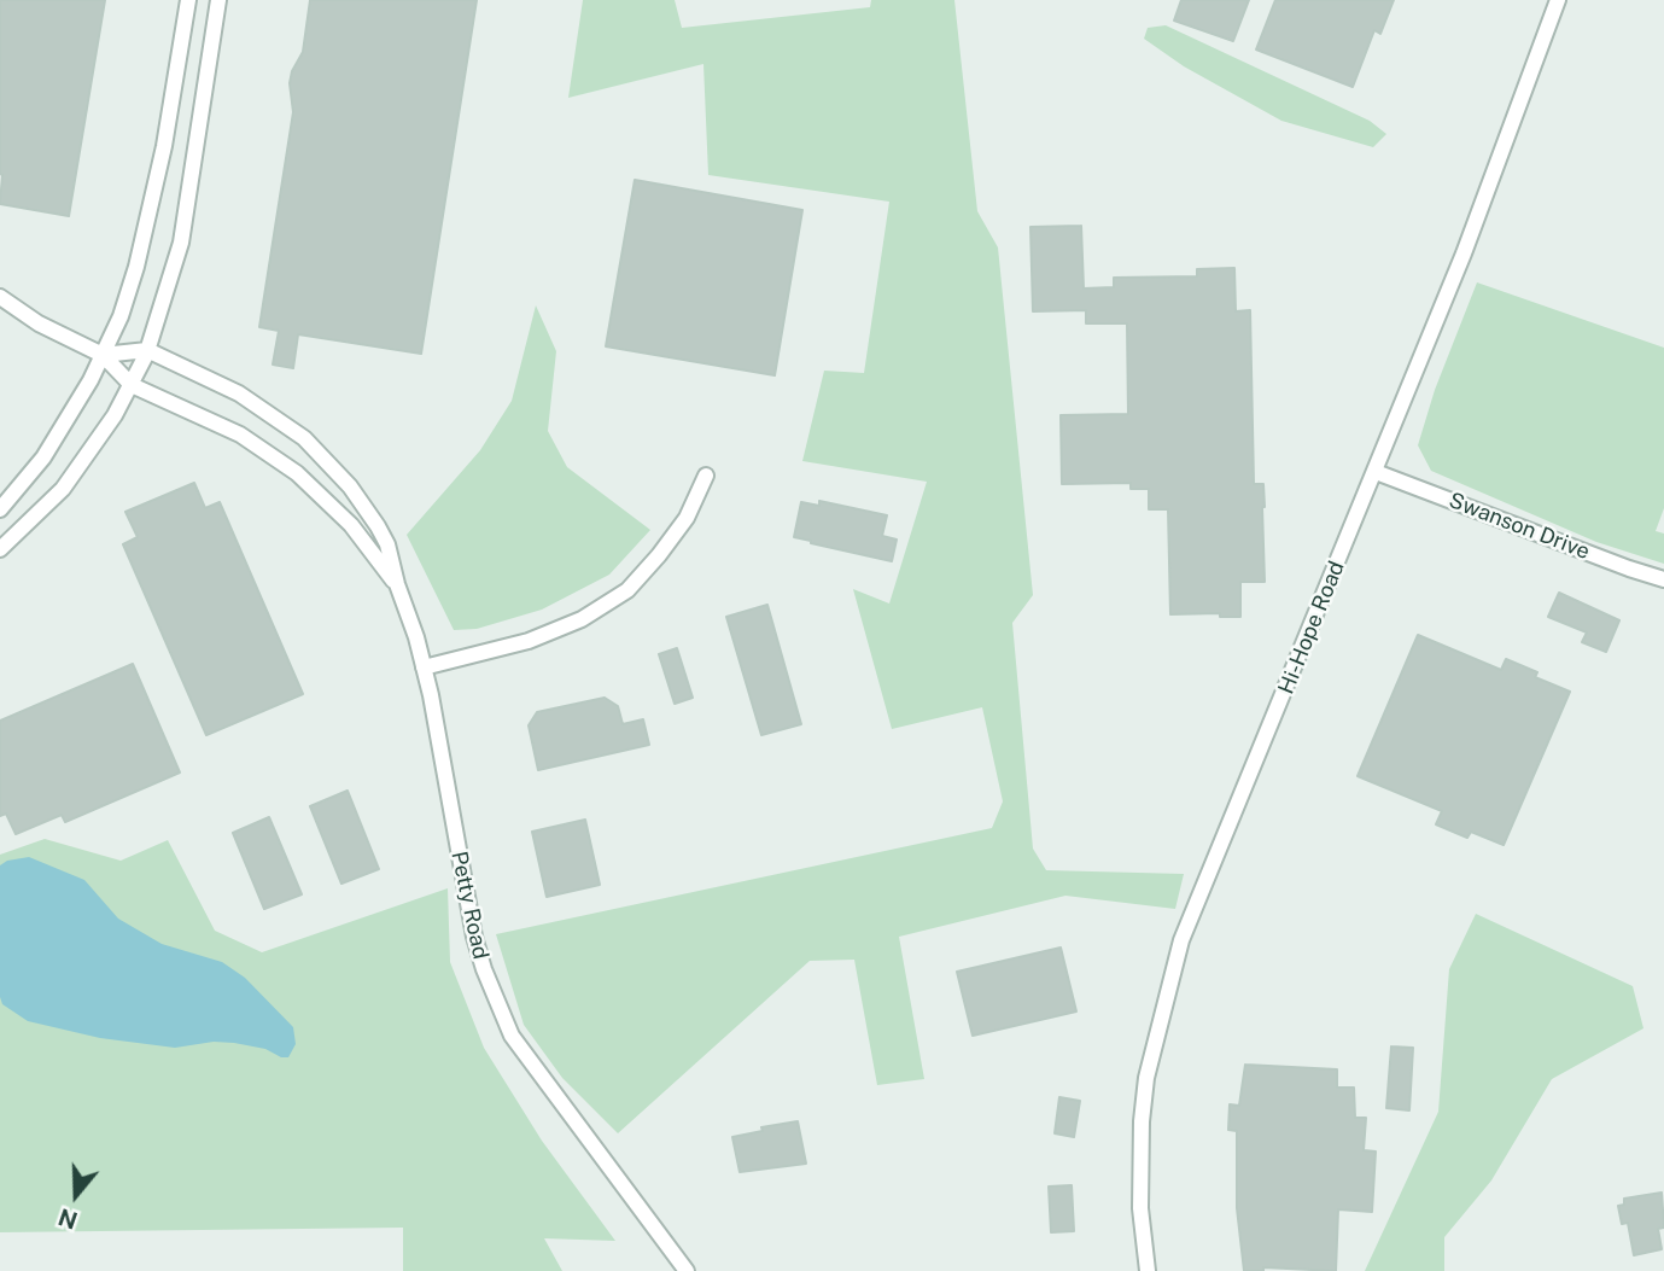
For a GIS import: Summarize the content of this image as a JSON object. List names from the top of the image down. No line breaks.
{"streets":{"street":["Swanson Drive","Hi-Hope Road","Petty Road"]},"crossings":[["Swanson Drive","Hi-Hope Road"]],"north":"bottom"}
